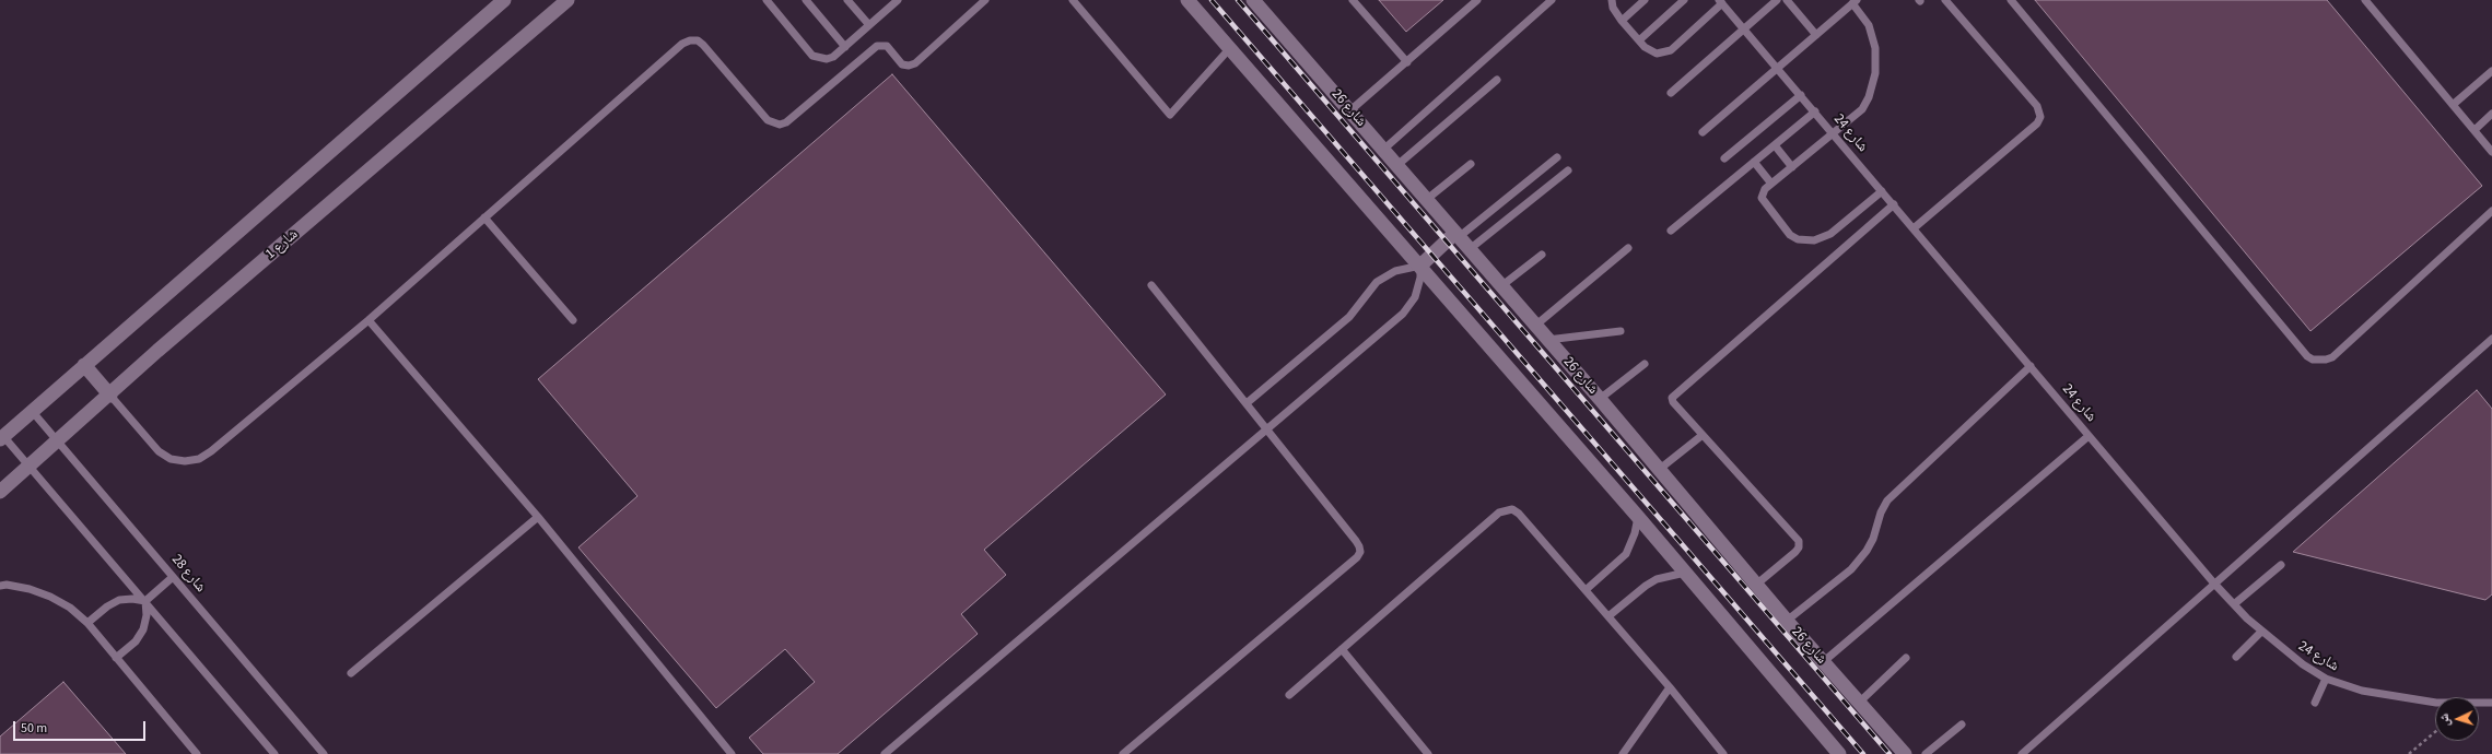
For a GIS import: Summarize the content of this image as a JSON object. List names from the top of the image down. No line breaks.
{"streets":{"street":["شارع 26","شارع 1"],"lane":["شارع 24","شارع 28"]},"crossings":[["شارع 1","شارع 28"]],"scale_bar":"50 m","north":"left"}
